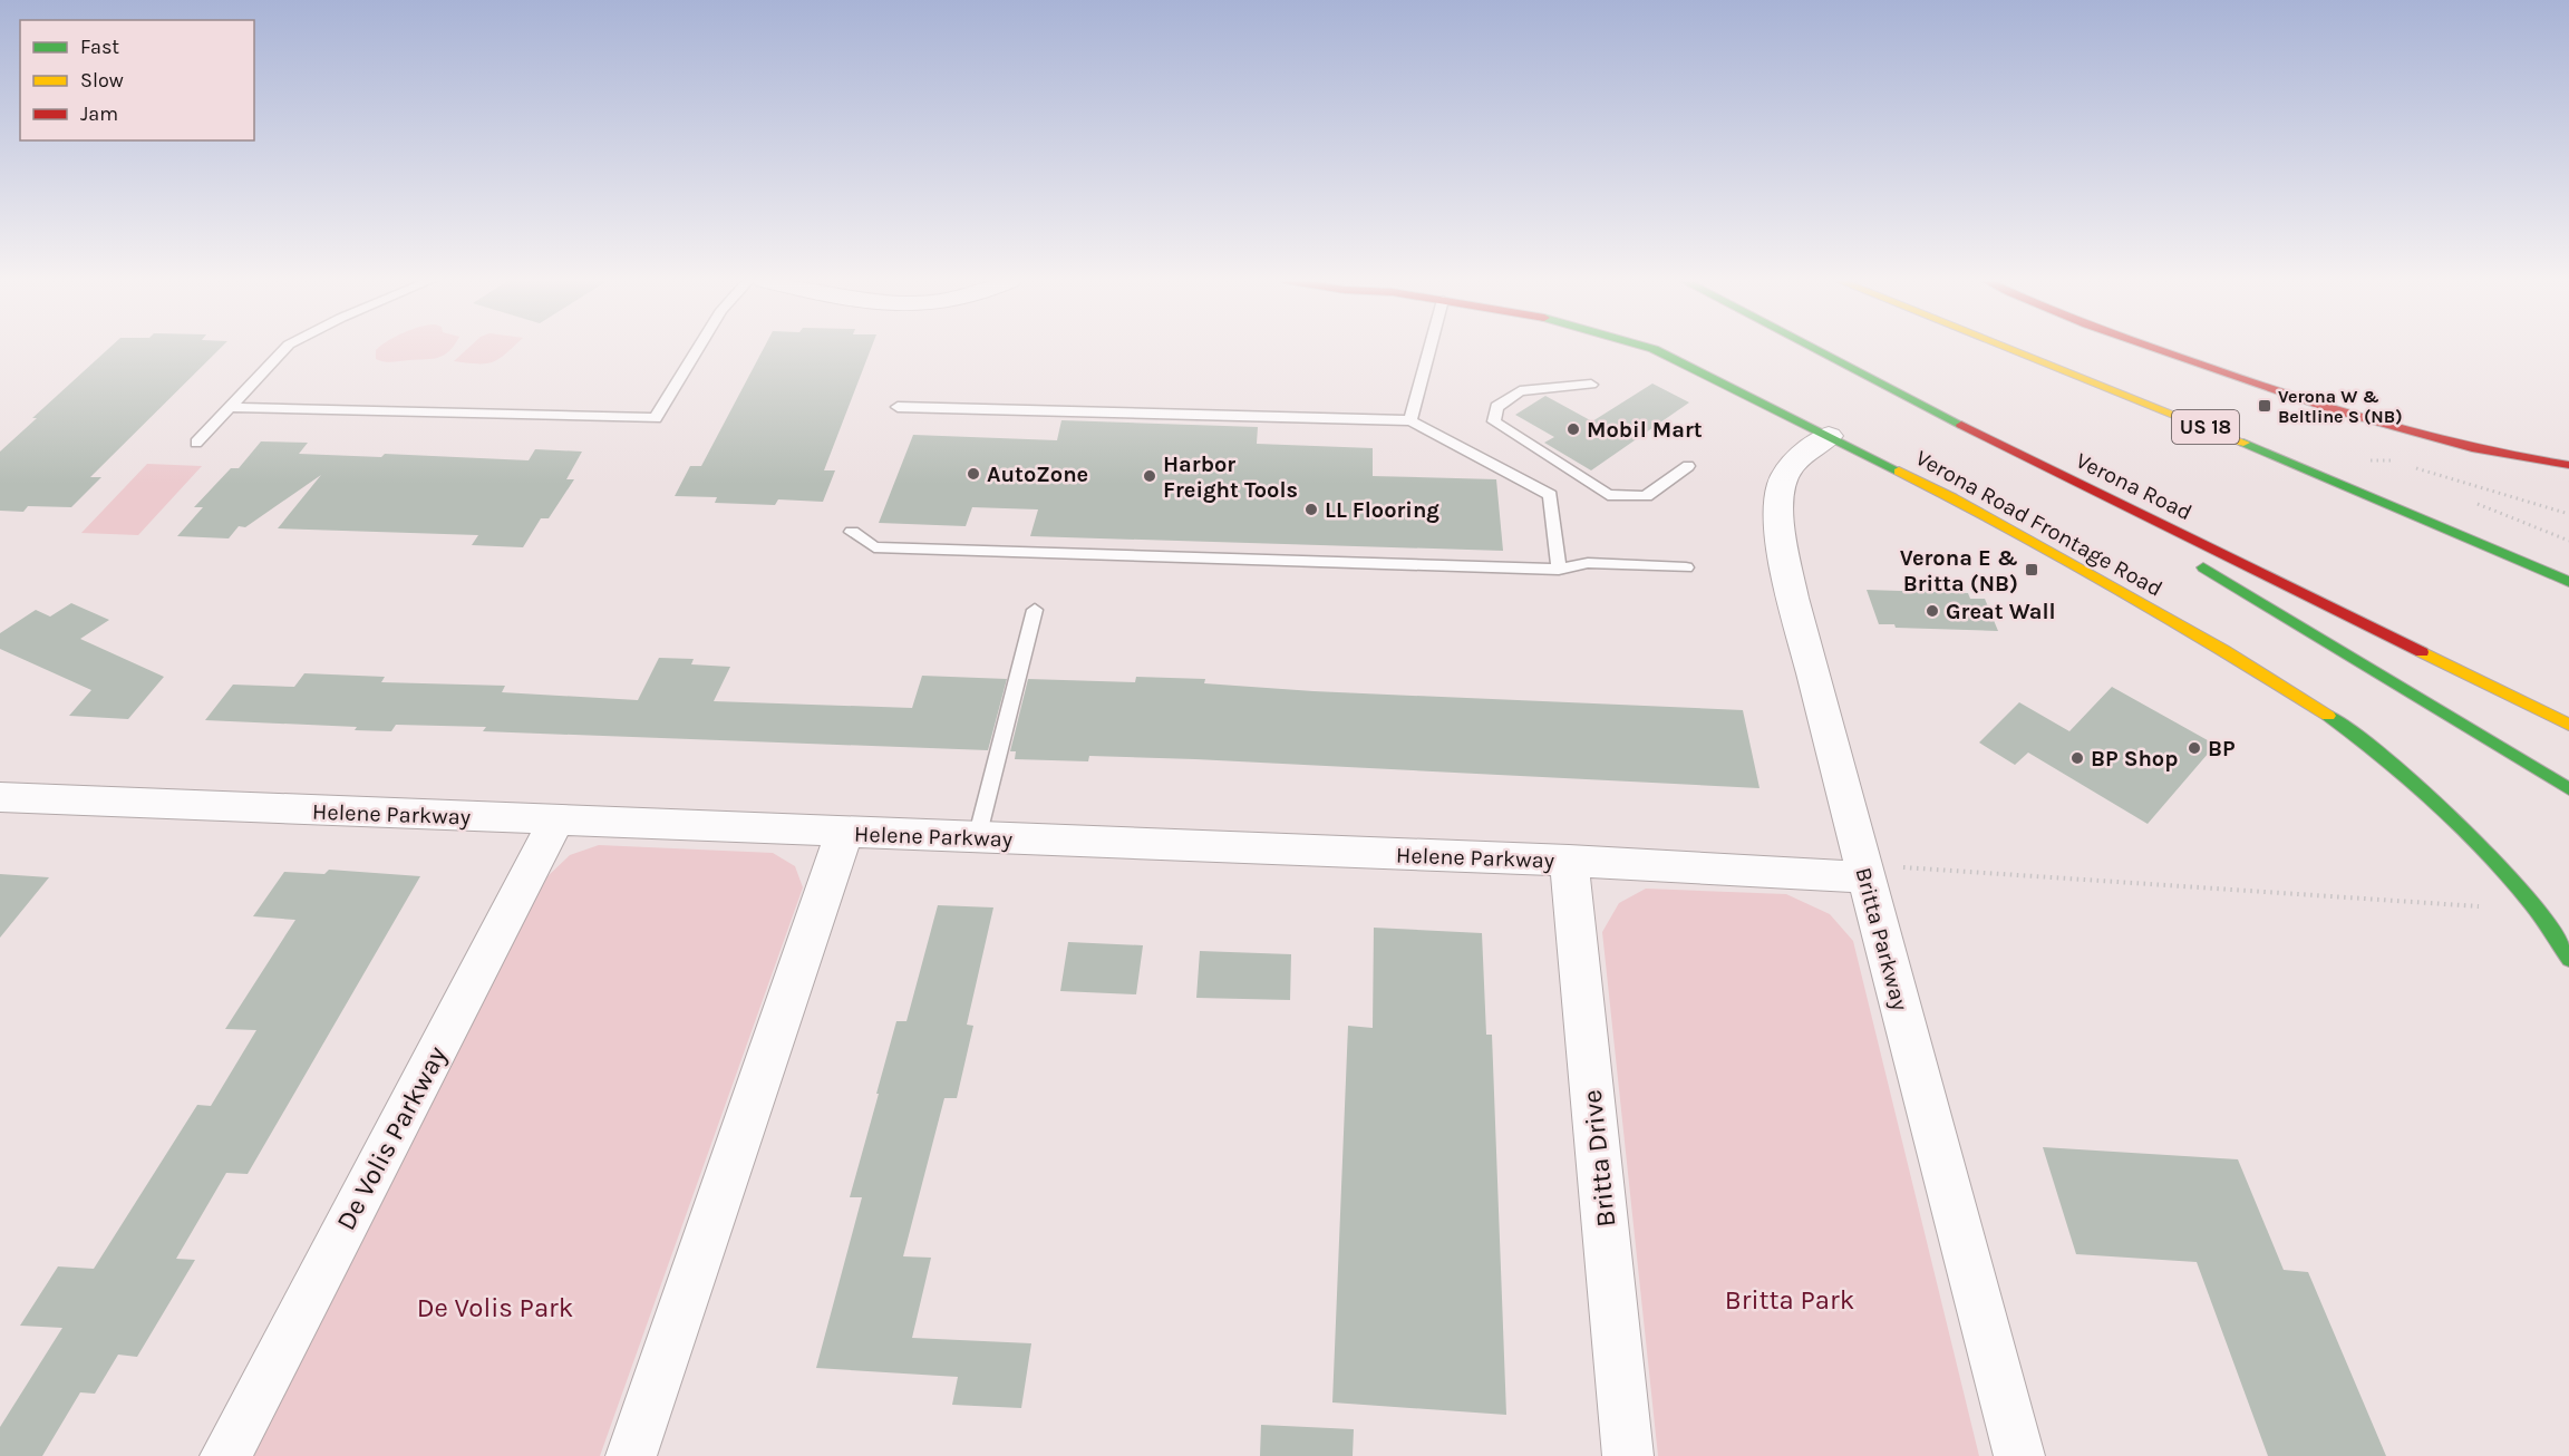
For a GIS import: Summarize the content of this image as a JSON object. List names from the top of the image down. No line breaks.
{"streets":{"main road":["US 18","Verona Road","Verona Road Frontage Road"],"street":["Helene Parkway","Britta Parkway","De Volis Parkway","Britta Drive"]},"crossings":[["Verona Road Frontage Road","Britta Parkway"],["Helene Parkway","Britta Parkway"],["Helene Parkway","De Volis Parkway"],["Helene Parkway","Britta Drive"]],"parks":["Britta Park","De Volis Park"],"places":{"transit":["Verona W & Beltline S (NB)","Verona E & Britta (NB)"],"other":["Mobil Mart","AutoZone","Harbor Freight Tools","LL Flooring","Great Wall","BP","BP Shop"]},"legend":["Fast","Slow","Jam"]}
